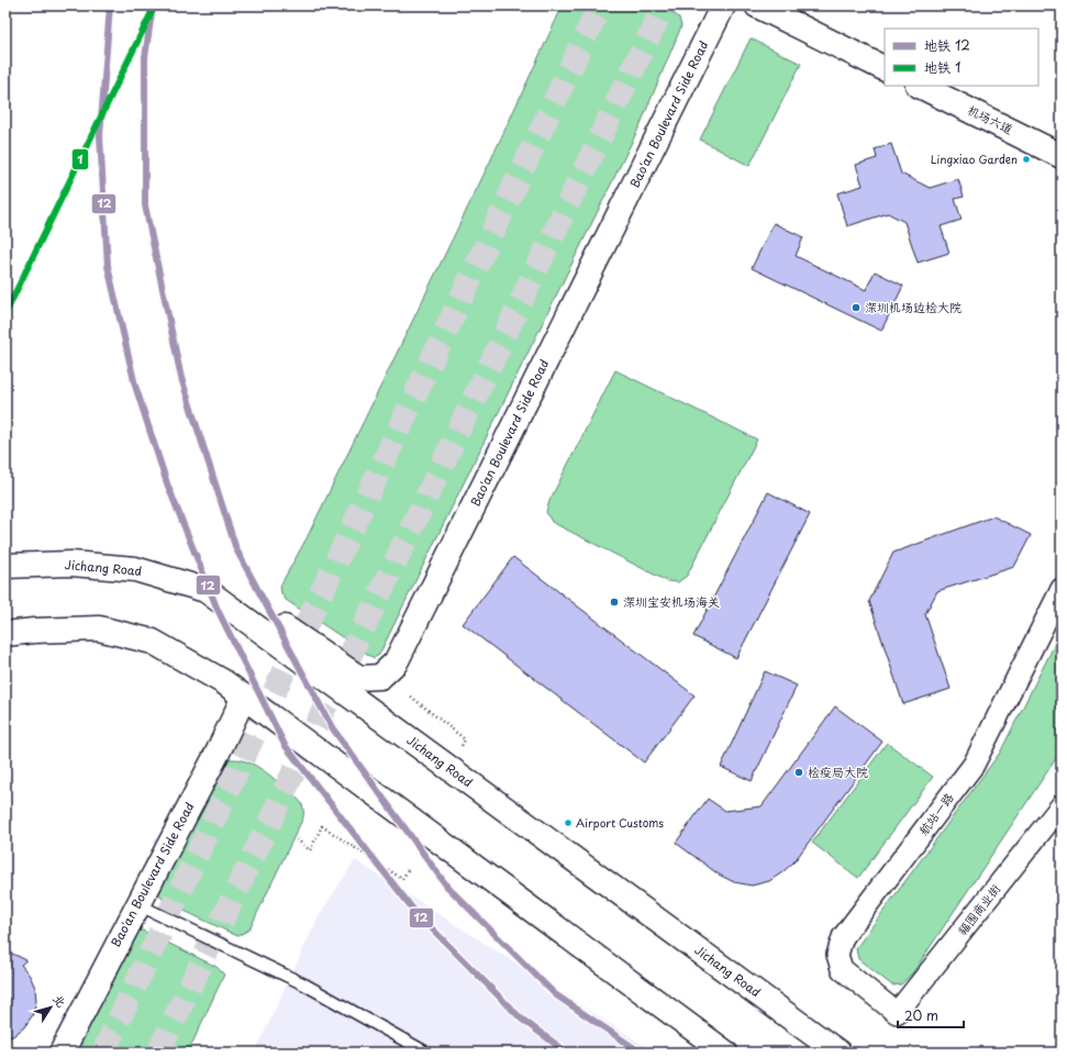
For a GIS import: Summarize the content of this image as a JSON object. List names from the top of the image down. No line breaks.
{"streets":{"main road":["Bao'an Boulevard Side Road","机场六道","Jichang Road"],"street":["航站一路","福围商业街"]},"crossings":[["Bao'an Boulevard Side Road","Jichang Road"],["航站一路","福围商业街"]],"places":["Lingxiao Garden","深圳机场边检大院","深圳宝安机场海关","检疫局大院","Airport Customs"],"lines":["metro line 12","metro line 1"],"legend":["地铁 12","地铁 1"],"scale_bar":"20 m","north":"top right"}
